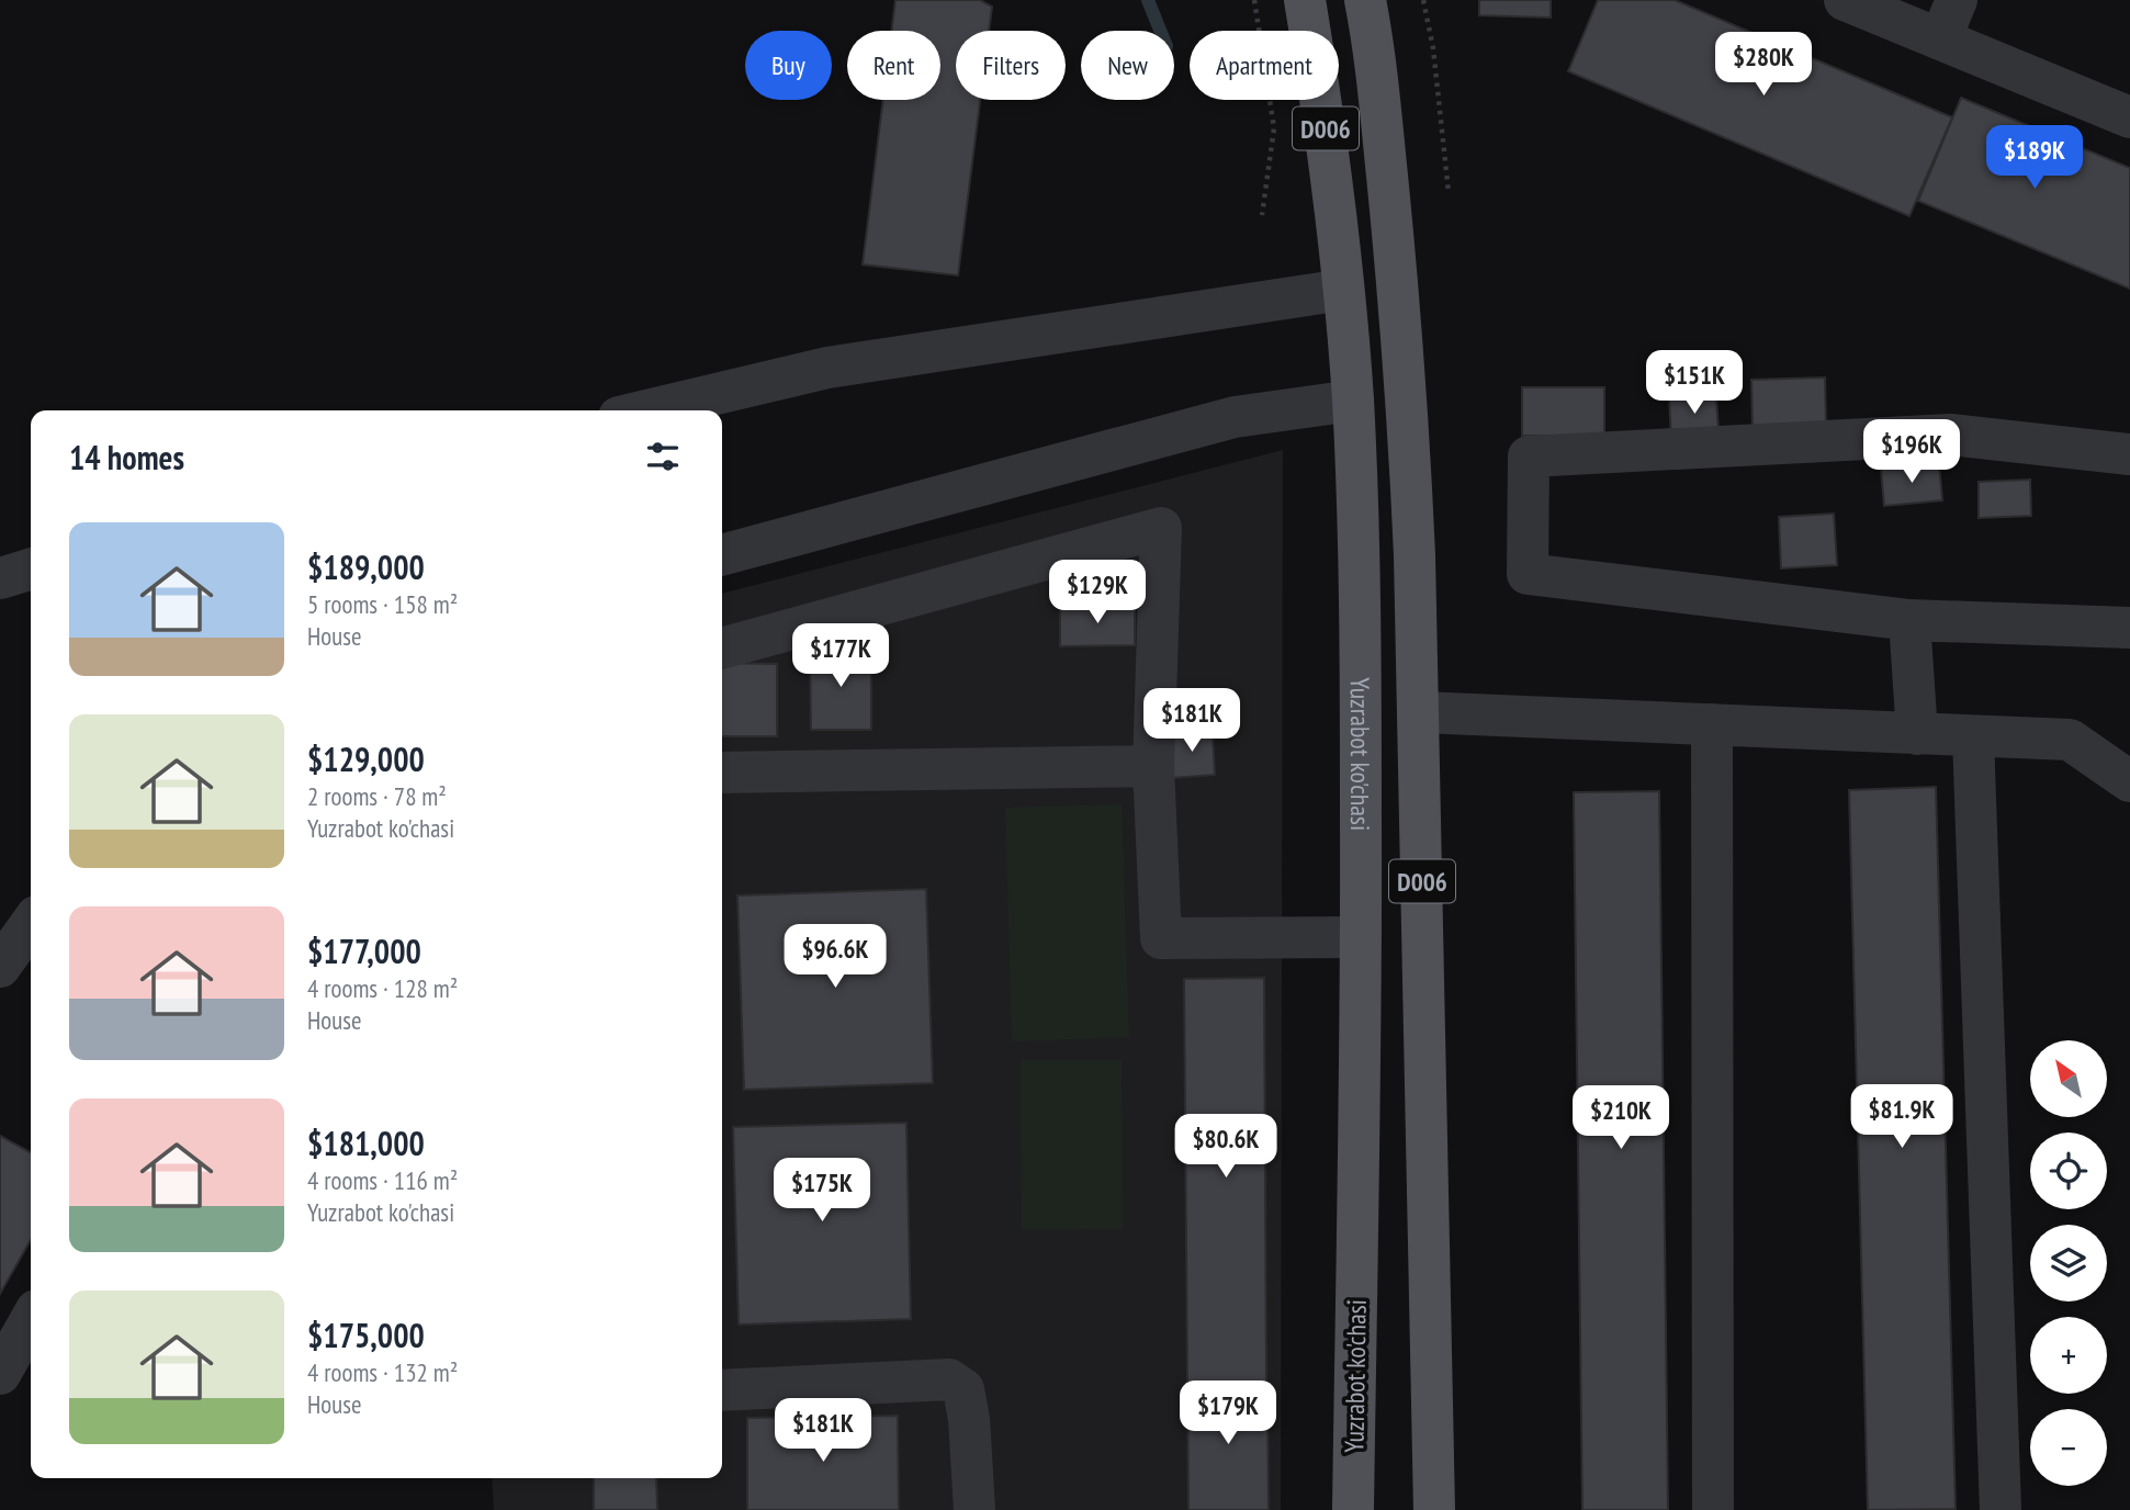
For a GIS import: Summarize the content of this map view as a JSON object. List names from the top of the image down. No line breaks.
{"streets":{"main road":["D006","Yuzrabot ko'chasi"]},"north":"top left","page":{"chip":["Buy","Rent","Filters","New","Apartment"],"price":["$280K","$189K","$151K","$196K","$129K","$177K","$181K","$96.6K","$81.9K","$210K","$80.6K","$175K","$179K","$181K"],"heading":"14 homes","list":[{"name":"$189,000","note":"5 rooms · 158 m² · House"},{"name":"$129,000","note":"2 rooms · 78 m² · Yuzrabot ko'chasi"},{"name":"$177,000","note":"4 rooms · 128 m² · House"},{"name":"$181,000","note":"4 rooms · 116 m² · Yuzrabot ko'chasi"},{"name":"$175,000","note":"4 rooms · 132 m² · House"}],"map_buttons":["+","−"]}}
